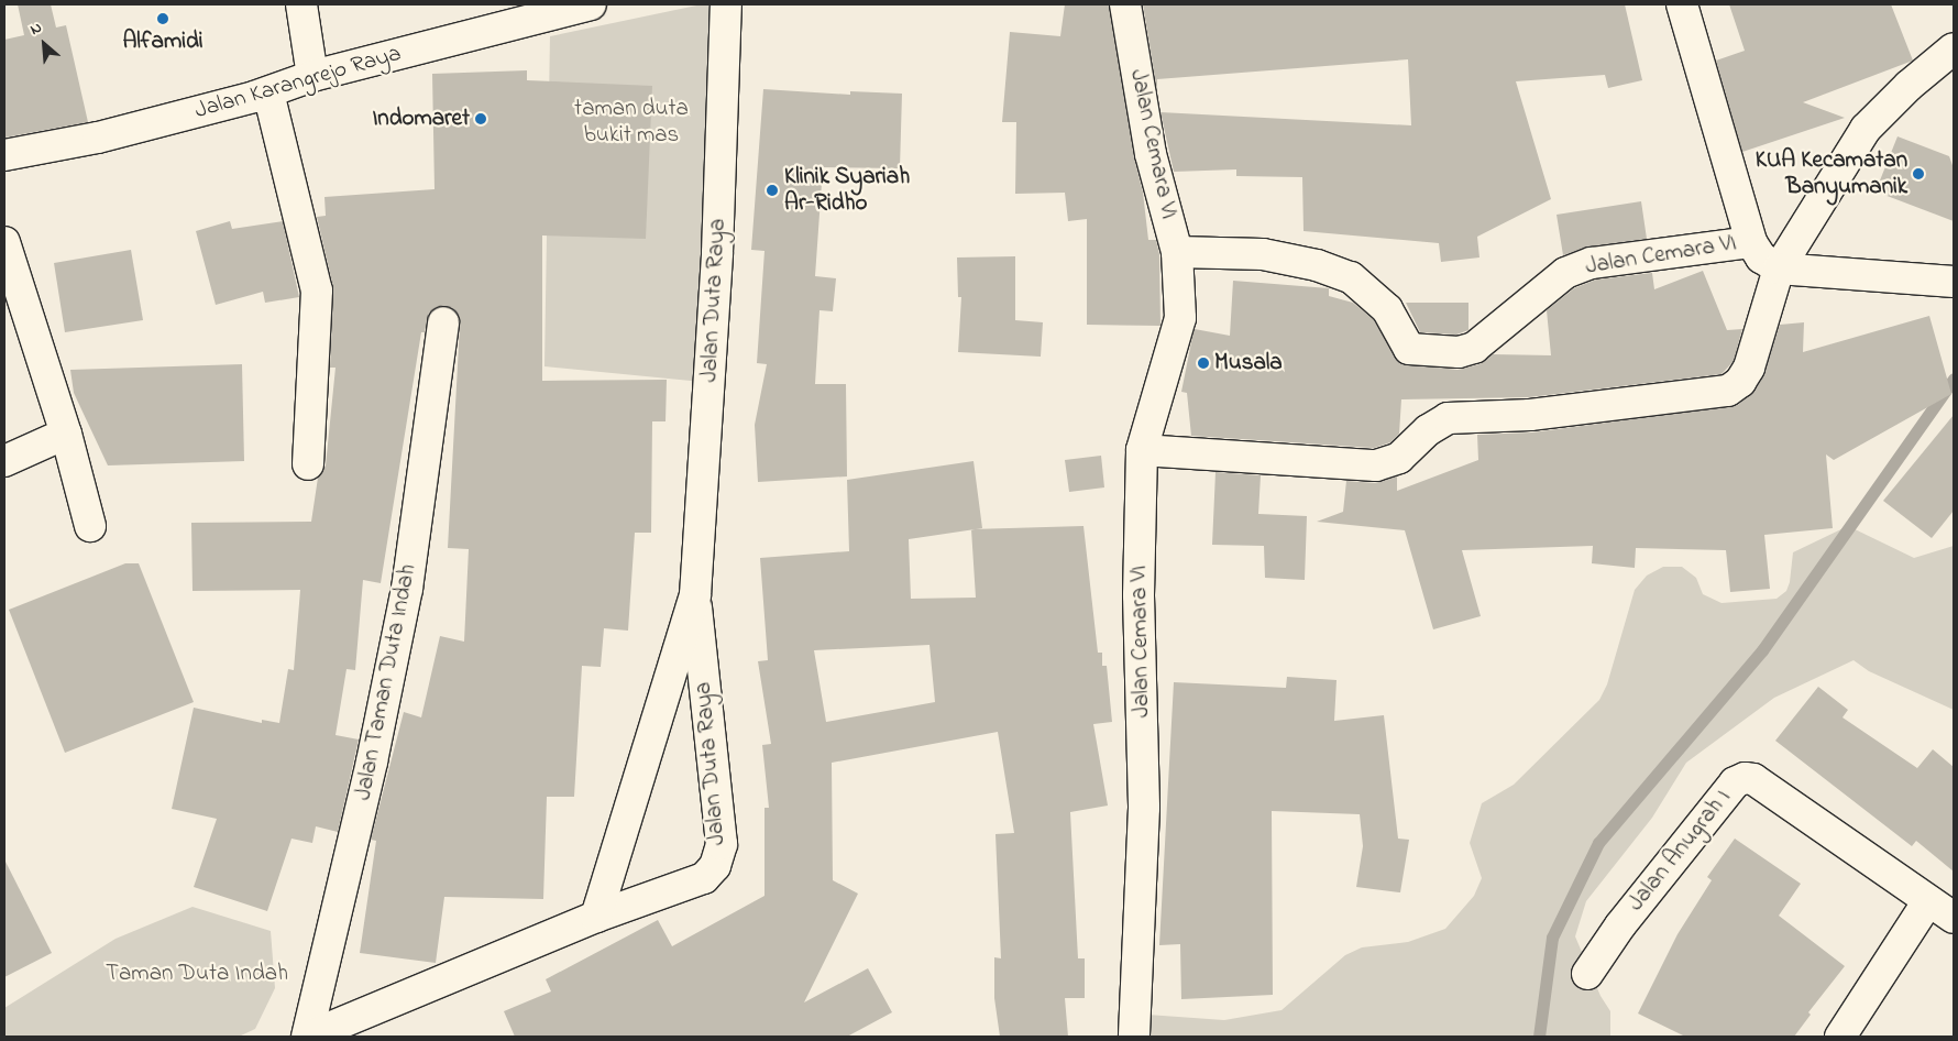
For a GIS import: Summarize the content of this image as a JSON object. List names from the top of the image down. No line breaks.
{"streets":{"street":["Jalan Karangrejo Raya","Jalan Cemara VI","Jalan Duta Raya","Jalan Taman Duta Indah","Jalan Anugrah I"]},"crossings":[["Jalan Duta Raya","Jalan Taman Duta Indah"]],"parks":["taman duta bukit mas","Taman Duta Indah"],"places":["Alfamidi","Indomaret","KUA Kecamatan Banyumanik","Klinik Syariah Ar-Ridho","Musala"],"north":"top left"}
